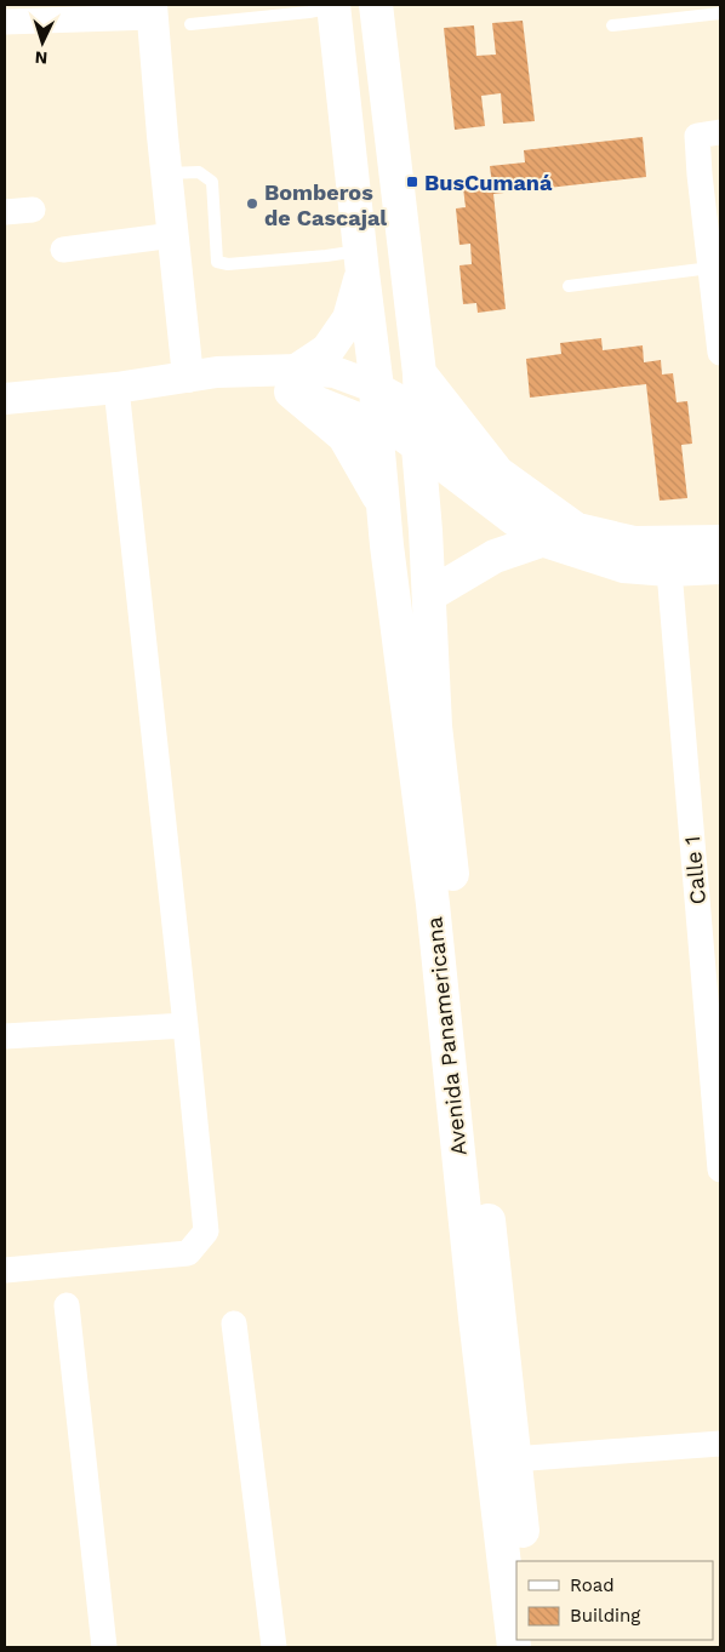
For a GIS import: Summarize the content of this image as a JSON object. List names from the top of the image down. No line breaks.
{"streets":{"main road":["Avenida Panamericana"],"street":["Calle 1"]},"places":{"transit":["BusCumaná"],"other":["Bomberos de Cascajal"]},"legend":["Road","Building"],"north":"bottom"}
